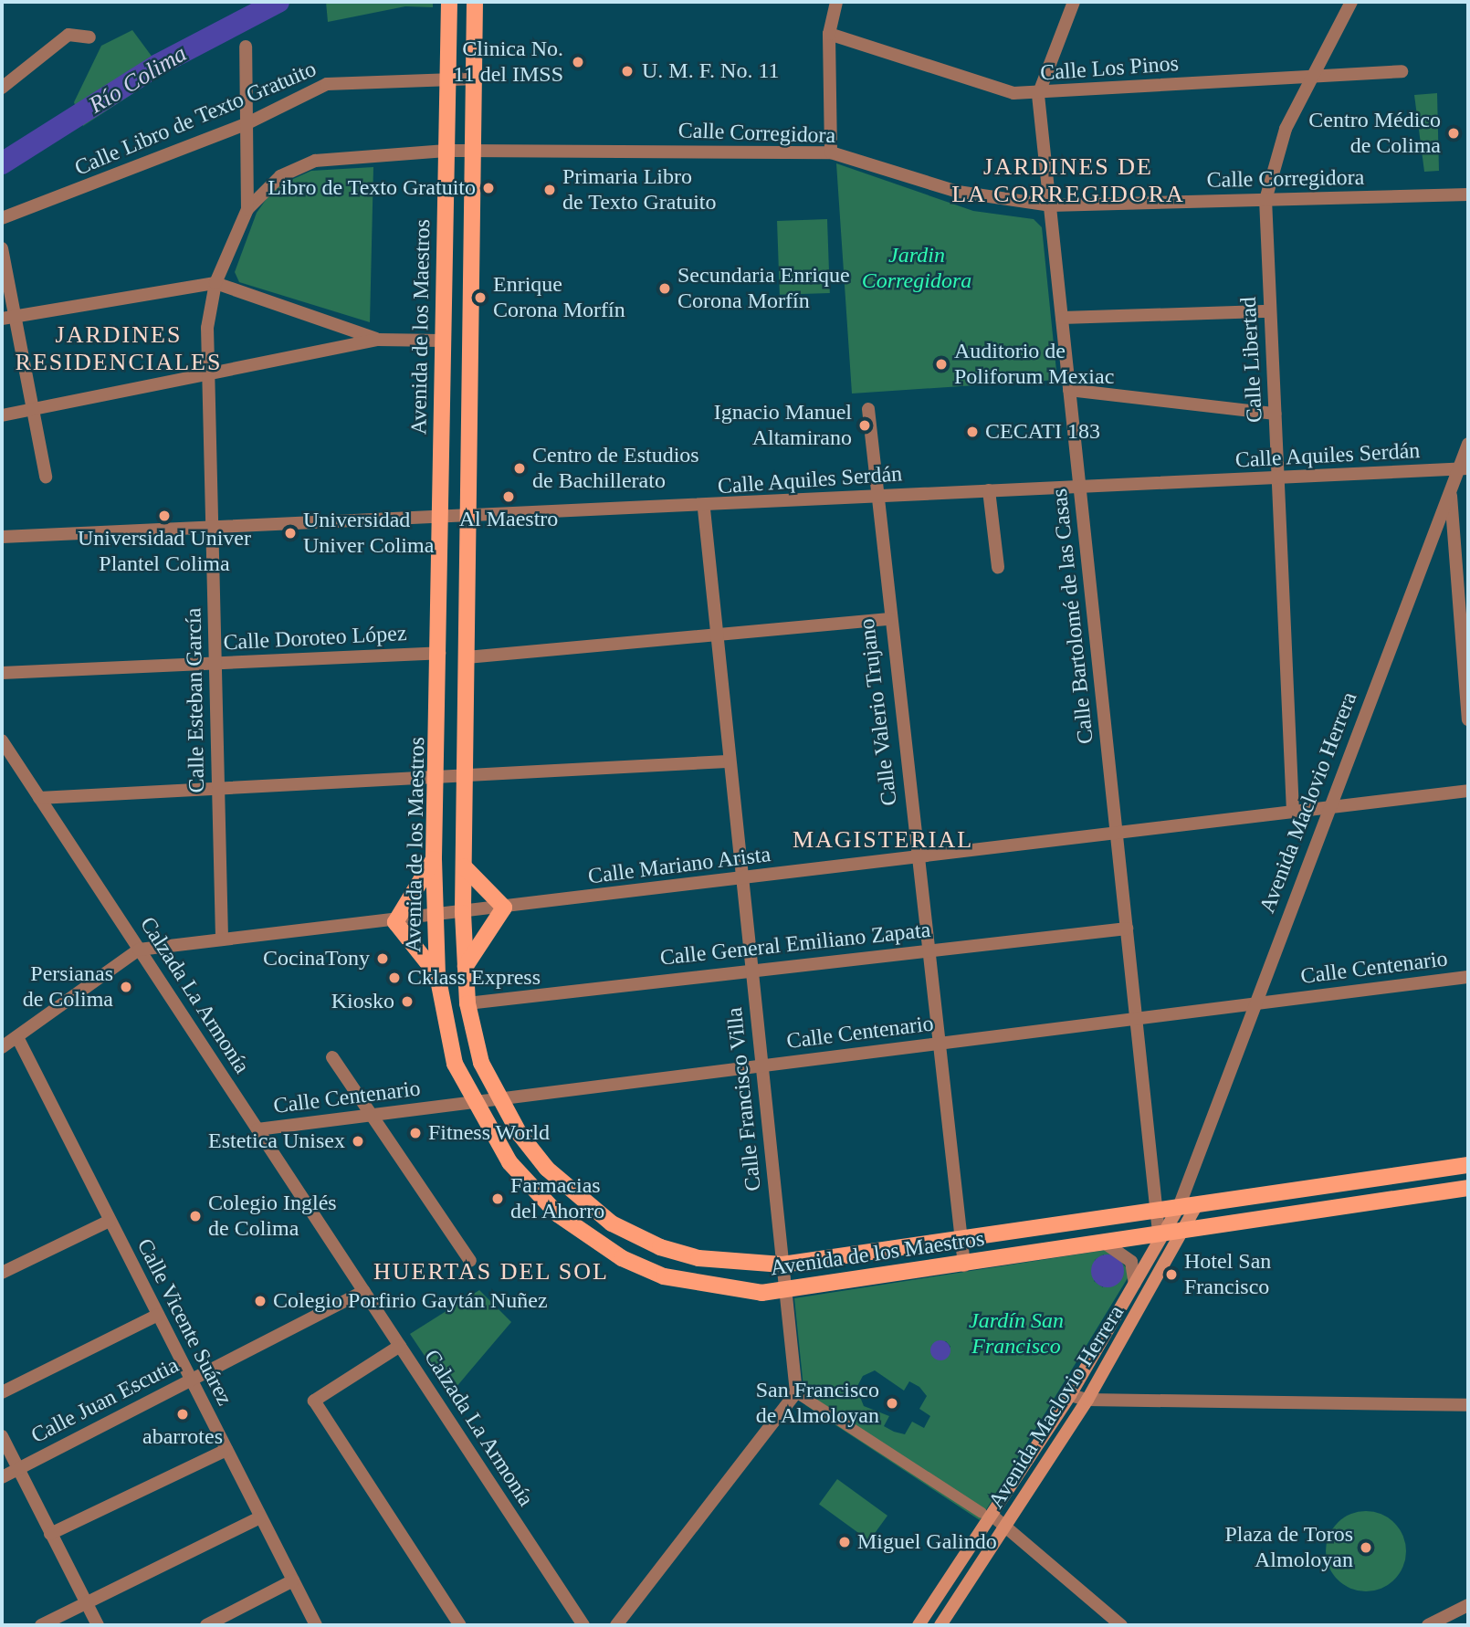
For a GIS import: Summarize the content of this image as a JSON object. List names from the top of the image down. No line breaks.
{"streets":{"main road":["Avenida de los Maestros","Avenida Maclovio Herrera"],"street":["Calle Los Pinos","Calle Libro de Texto Gratuito","Calle Corregidora","Calle Libertad","Calle Aquiles Serdán","Calle Bartolomé de las Casas","Calle Doroteo López","Calle Esteban García","Calle Valerio Trujano","Calle Mariano Arista","Calle General Emiliano Zapata","Calle Centenario","Calzada La Armonía","Calle Francisco Villa","Calle Vicente Suárez","Calle Juan Escutia"]},"crossings":[["Calle Los Pinos","Calle Libertad"],["Calle Los Pinos","Calle Bartolomé de las Casas"],["Calle Libro de Texto Gratuito","Avenida de los Maestros"],["Calle Libro de Texto Gratuito","Calle Esteban García"],["Calle Corregidora","Avenida de los Maestros"],["Calle Corregidora","Calle Libertad"],["Calle Corregidora","Calle Bartolomé de las Casas"],["Calle Corregidora","Calle Esteban García"],["Avenida de los Maestros","Calle Aquiles Serdán"],["Avenida de los Maestros","Calle Bartolomé de las Casas"],["Avenida de los Maestros","Calle Doroteo López"],["Avenida de los Maestros","Calle Valerio Trujano"],["Avenida de los Maestros","Avenida Maclovio Herrera"],["Avenida de los Maestros","Calle Mariano Arista"],["Avenida de los Maestros","Calle General Emiliano Zapata"],["Avenida de los Maestros","Calle Centenario"],["Avenida de los Maestros","Calle Francisco Villa"],["Calle Libertad","Calle Aquiles Serdán"],["Calle Libertad","Calle Mariano Arista"],["Calle Aquiles Serdán","Calle Bartolomé de las Casas"],["Calle Aquiles Serdán","Calle Esteban García"],["Calle Aquiles Serdán","Calle Valerio Trujano"],["Calle Aquiles Serdán","Avenida Maclovio Herrera"],["Calle Aquiles Serdán","Calle Francisco Villa"],["Calle Bartolomé de las Casas","Avenida Maclovio Herrera"],["Calle Bartolomé de las Casas","Calle Mariano Arista"],["Calle Bartolomé de las Casas","Calle General Emiliano Zapata"],["Calle Bartolomé de las Casas","Calle Centenario"],["Calle Doroteo López","Calle Esteban García"],["Calle Esteban García","Calle Mariano Arista"],["Calle Valerio Trujano","Calle Mariano Arista"],["Calle Valerio Trujano","Calle General Emiliano Zapata"],["Calle Valerio Trujano","Calle Centenario"],["Avenida Maclovio Herrera","Calle Mariano Arista"],["Avenida Maclovio Herrera","Calle Centenario"],["Calle Mariano Arista","Calzada La Armonía"],["Calle Mariano Arista","Calle Francisco Villa"],["Calle Mariano Arista","Calle Vicente Suárez"],["Calle General Emiliano Zapata","Calle Francisco Villa"],["Calle Centenario","Calzada La Armonía"],["Calle Centenario","Calle Francisco Villa"],["Calzada La Armonía","Calle Juan Escutia"],["Calle Vicente Suárez","Calle Juan Escutia"]],"districts":["JARDINES DE LA CORREGIDORA","JARDINES RESIDENCIALES","MAGISTERIAL","HUERTAS DEL SOL"],"water":["Río Colima"],"parks":["Jardin Corregidora","Jardín San Francisco"],"places":["Clinica No. 11 del IMSS","U. M. F. No. 11","Centro Médico de Colima","Libro de Texto Gratuito","Primaria Libro de Texto Gratuito","Secundaria Enrique Corona Morfín","Enrique Corona Morfín","Auditorio de Poliforum Mexiac","Ignacio Manuel Altamirano","CECATI 183","Centro de Estudios de Bachillerato","Al Maestro","Universidad Univer Plantel Colima","Universidad Univer Colima","CocinaTony","Cklass Express","Persianas de Colima","Kiosko","Fitness World","Estetica Unisex","Farmacias del Ahorro","Colegio Inglés de Colima","Hotel San Francisco","Colegio Porfirio Gaytán Nuñez","San Francisco de Almoloyan","abarrotes","Miguel Galindo","Plaza de Toros Almoloyan"]}
